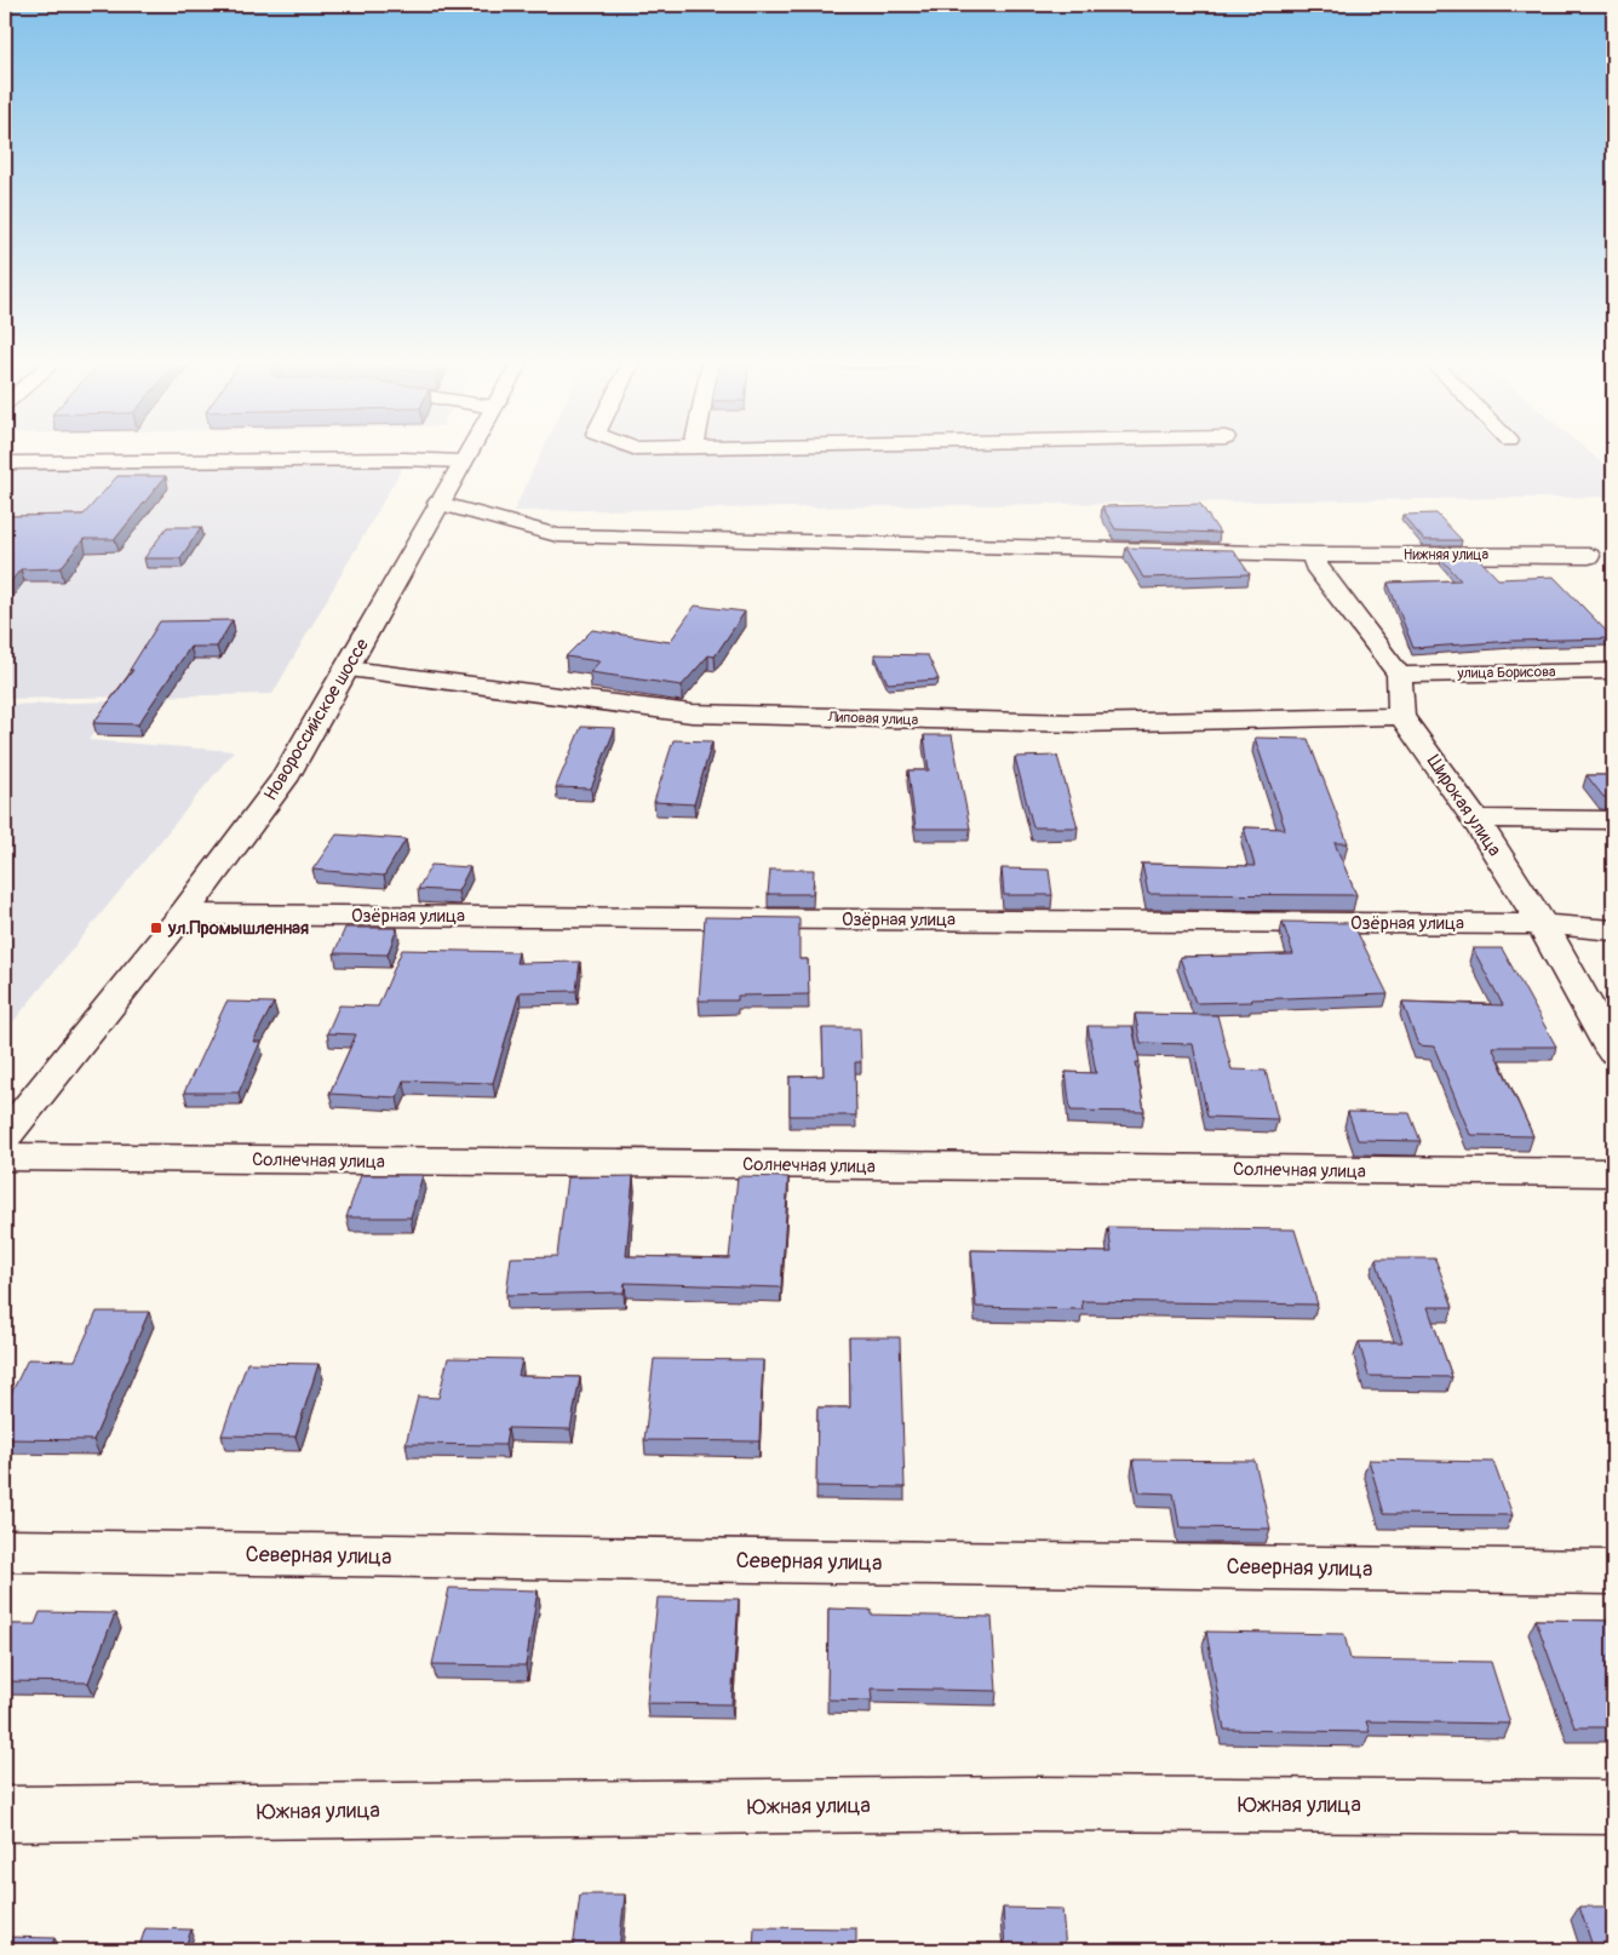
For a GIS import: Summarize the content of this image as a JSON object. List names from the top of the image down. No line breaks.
{"streets":{"street":["Нижняя улица","улица Борисова","Липовая улица","Новороссийское шоссе","Широкая улица","Озёрная улица","Солнечная улица","Северная улица","Южная улица"]},"crossings":[["Нижняя улица","Новороссийское шоссе"],["Липовая улица","Новороссийское шоссе"],["Липовая улица","Широкая улица"],["Новороссийское шоссе","Озёрная улица"],["Широкая улица","Озёрная улица"]],"places":{"transit":["ул.Промышленная"]}}
